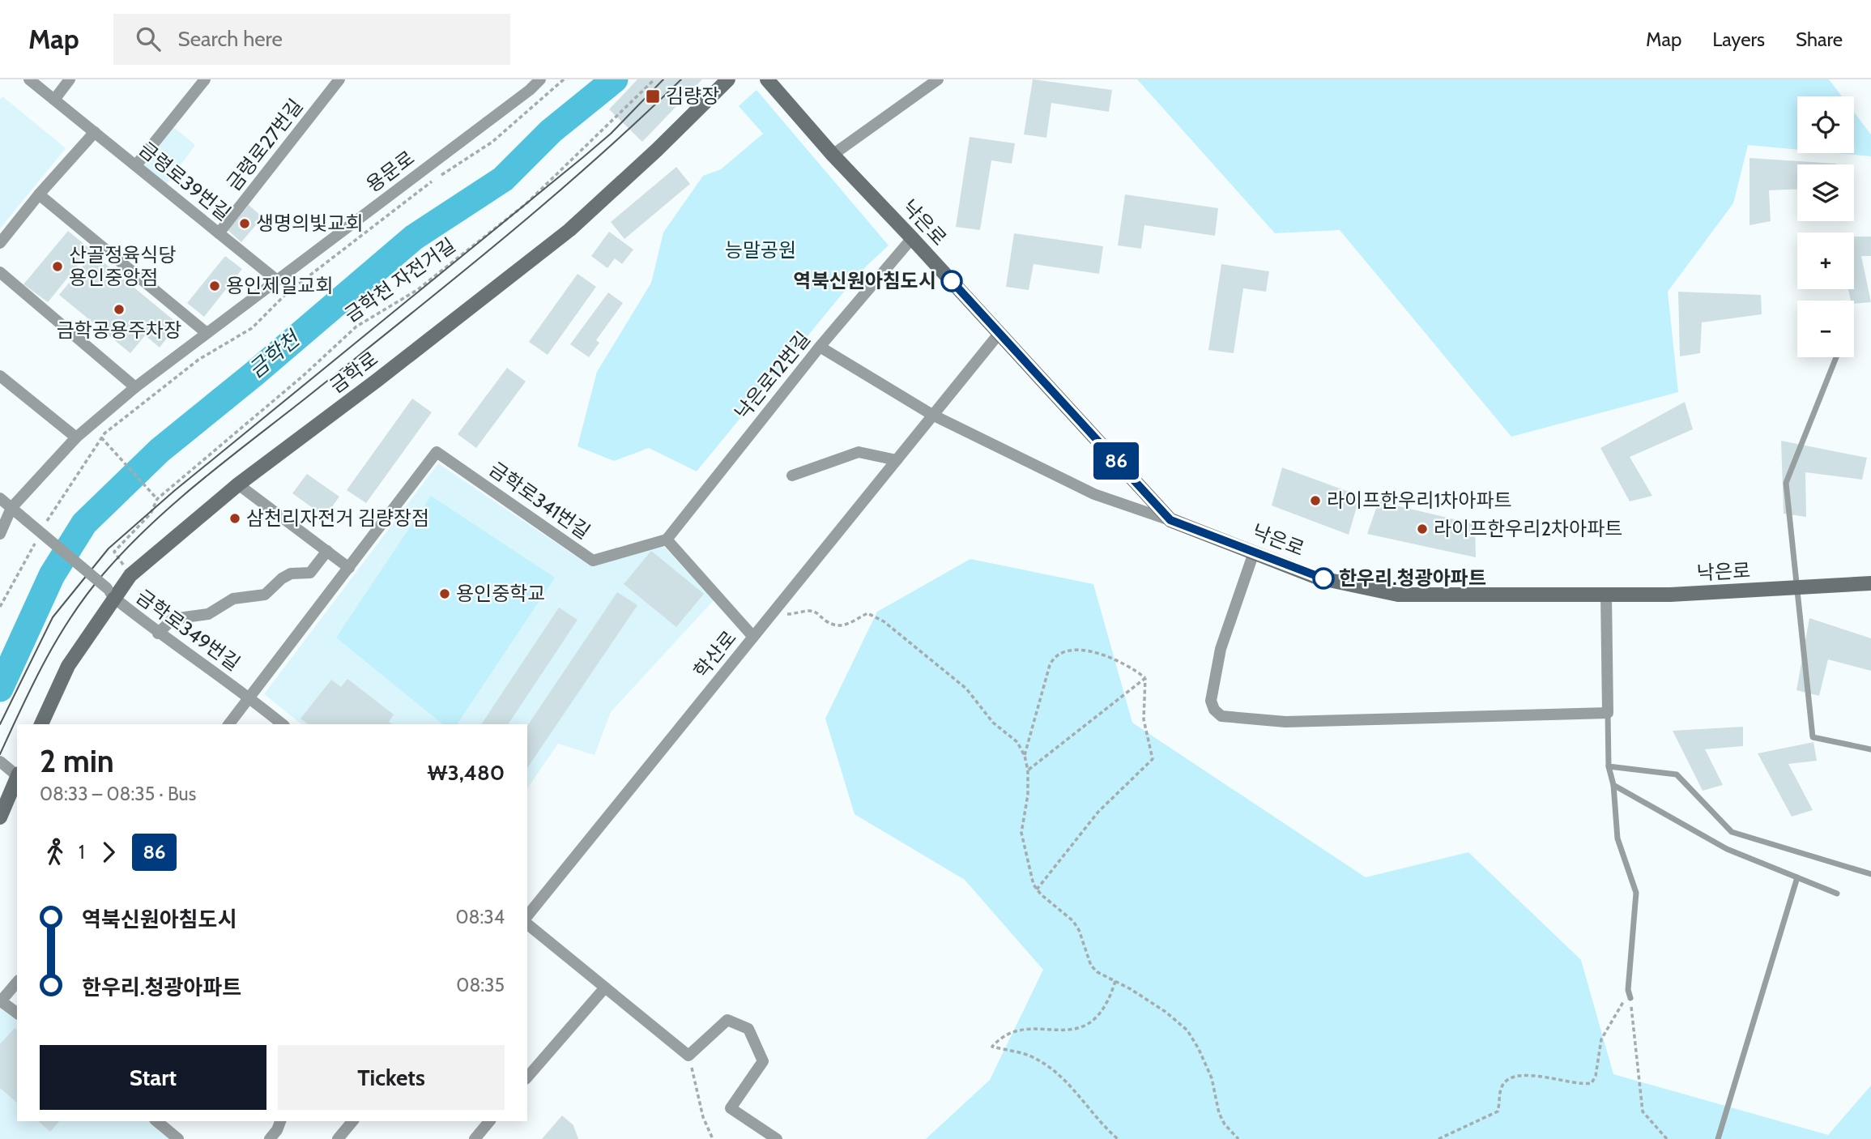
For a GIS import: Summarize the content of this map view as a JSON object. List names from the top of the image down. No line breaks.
{"streets":{"main road":["낙은로","금학로"],"street":["금령로27번길","용문로","금령로39번길","낙은로12번길","금학로341번길","금학로349번길","학산로"],"path":["금학천 자전거길"]},"crossings":[["금령로27번길","금령로39번길"],["용문로","금령로39번길"],["용문로","금학로349번길"],["낙은로","낙은로12번길"],["낙은로","학산로"],["금학천 자전거길","금학로"],["금학로","금학로349번길"],["낙은로12번길","금학로341번길"]],"water":["금학천"],"parks":["능말공원"],"places":{"transit":["김량장"],"other":["생명의빛교회","산골정육식당 용인중앙점","역북신원아침도시","용인제일교회","금학공용주차장","라이프한우리1차아파트","삼천리자전거 김량장점","라이프한우리2차아파트","한우리.청광아파트","용인중학교"]},"lines":["bus line 86"],"page":{"header":"Map","search":"Search here","nav":["Map","Layers","Share"],"on_map":"86","map_buttons":["+","−"],"heading":["2 min","08:33 – 08:35 · Bus","₩3,480"],"legs":["1","86"],"list":[{"name":"역북신원아침도시","value":"08:34"},{"name":"한우리.청광아파트","value":"08:35"}],"buttons":["Start","Tickets"]}}
